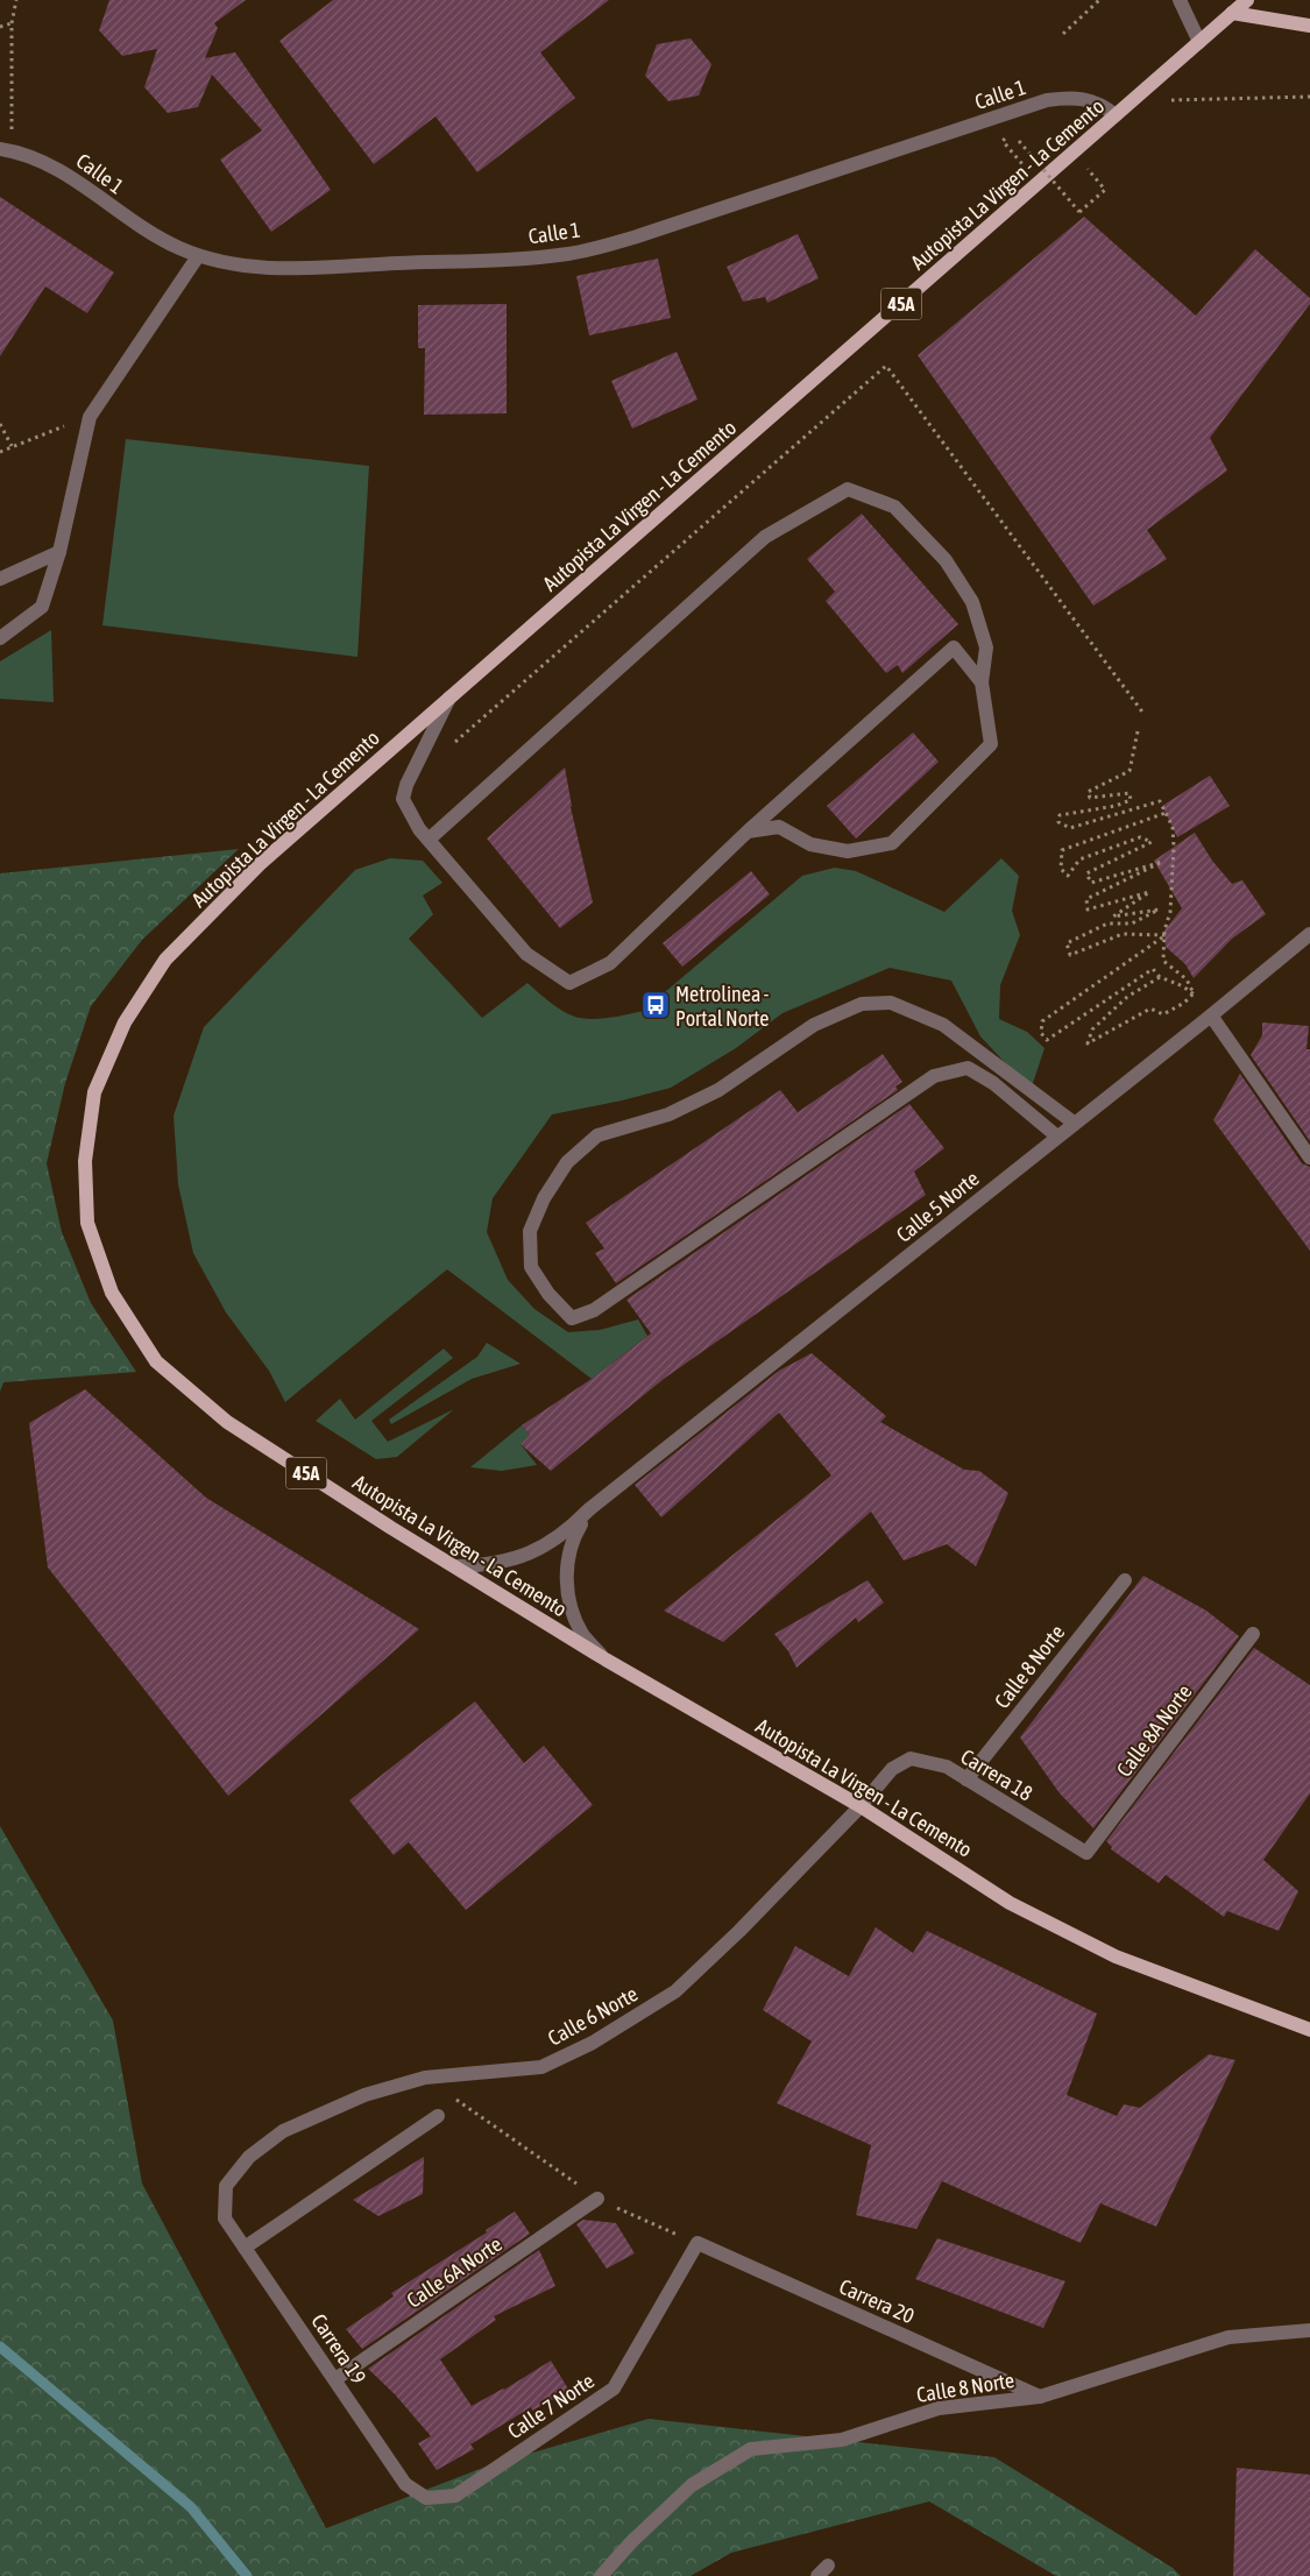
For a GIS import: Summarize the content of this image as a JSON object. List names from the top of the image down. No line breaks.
{"streets":{"main road":["Autopista La Virgen - La Cemento","45A"],"street":["Calle 1","Calle 5 Norte","Calle 8 Norte","Calle 8A Norte","Carrera 18","Calle 6 Norte","Calle 6A Norte","Carrera 20","Carrera 19","Calle 7 Norte"]},"crossings":[["Calle 1","Autopista La Virgen - La Cemento"],["Autopista La Virgen - La Cemento","Calle 5 Norte"],["Autopista La Virgen - La Cemento","Carrera 18"],["Autopista La Virgen - La Cemento","Calle 6 Norte"],["Calle 8 Norte","Carrera 18"],["Calle 8 Norte","Carrera 20"],["Calle 8A Norte","Carrera 18"],["Carrera 18","Calle 6 Norte"],["Calle 6 Norte","Carrera 19"],["Calle 6A Norte","Carrera 19"],["Carrera 20","Calle 7 Norte"],["Carrera 19","Calle 7 Norte"]],"places":{"bus stop":["Metrolinea - Portal Norte"]}}
